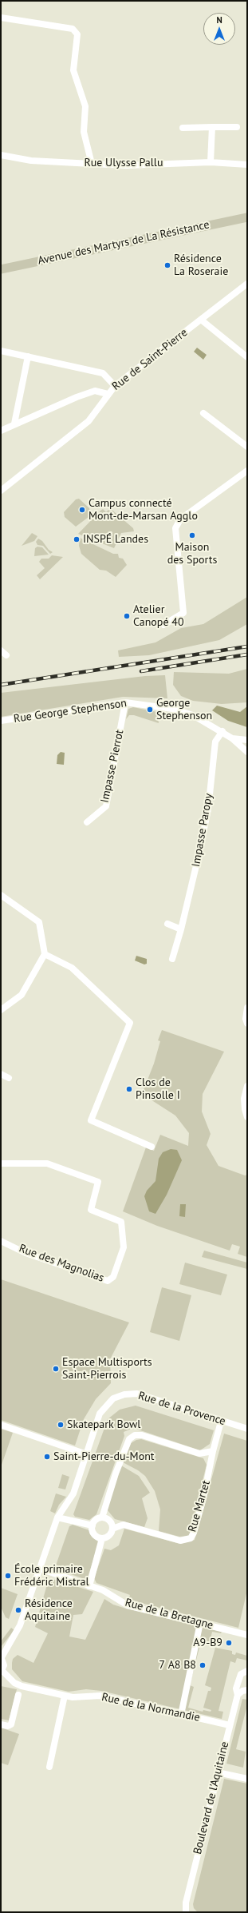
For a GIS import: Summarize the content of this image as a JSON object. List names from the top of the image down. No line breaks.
{"streets":{"main road":["Avenue des Martyrs de La Résistance"],"street":["Rue Ulysse Pallu","Rue de Saint-Pierre","Rue George Stephenson","Impasse Pierrot","Impasse Paropy","Rue des Magnolias","Rue de la Provence","Rue Martet","Rue de la Bretagne","Rue de la Normandie","Boulevard de l'Aquitaine"]},"crossings":[["Rue George Stephenson","Impasse Pierrot"],["Rue George Stephenson","Impasse Paropy"],["Rue de la Provence","Rue Martet"],["Rue de la Provence","Rue de la Bretagne"],["Rue de la Normandie","Boulevard de l'Aquitaine"]],"places":["Résidence La Roseraie","Campus connecté Mont-de-Marsan Agglo","Maison des Sports","INSPÉ Landes","Atelier Canopé 40","George Stephenson","Clos de Pinsolle I","Espace Multisports Saint-Pierrois","Skatepark Bowl","Saint-Pierre-du-Mont","École primaire Frédéric Mistral","Résidence Aquitaine","A9-B9","7 A8 B8"],"north":"top"}
